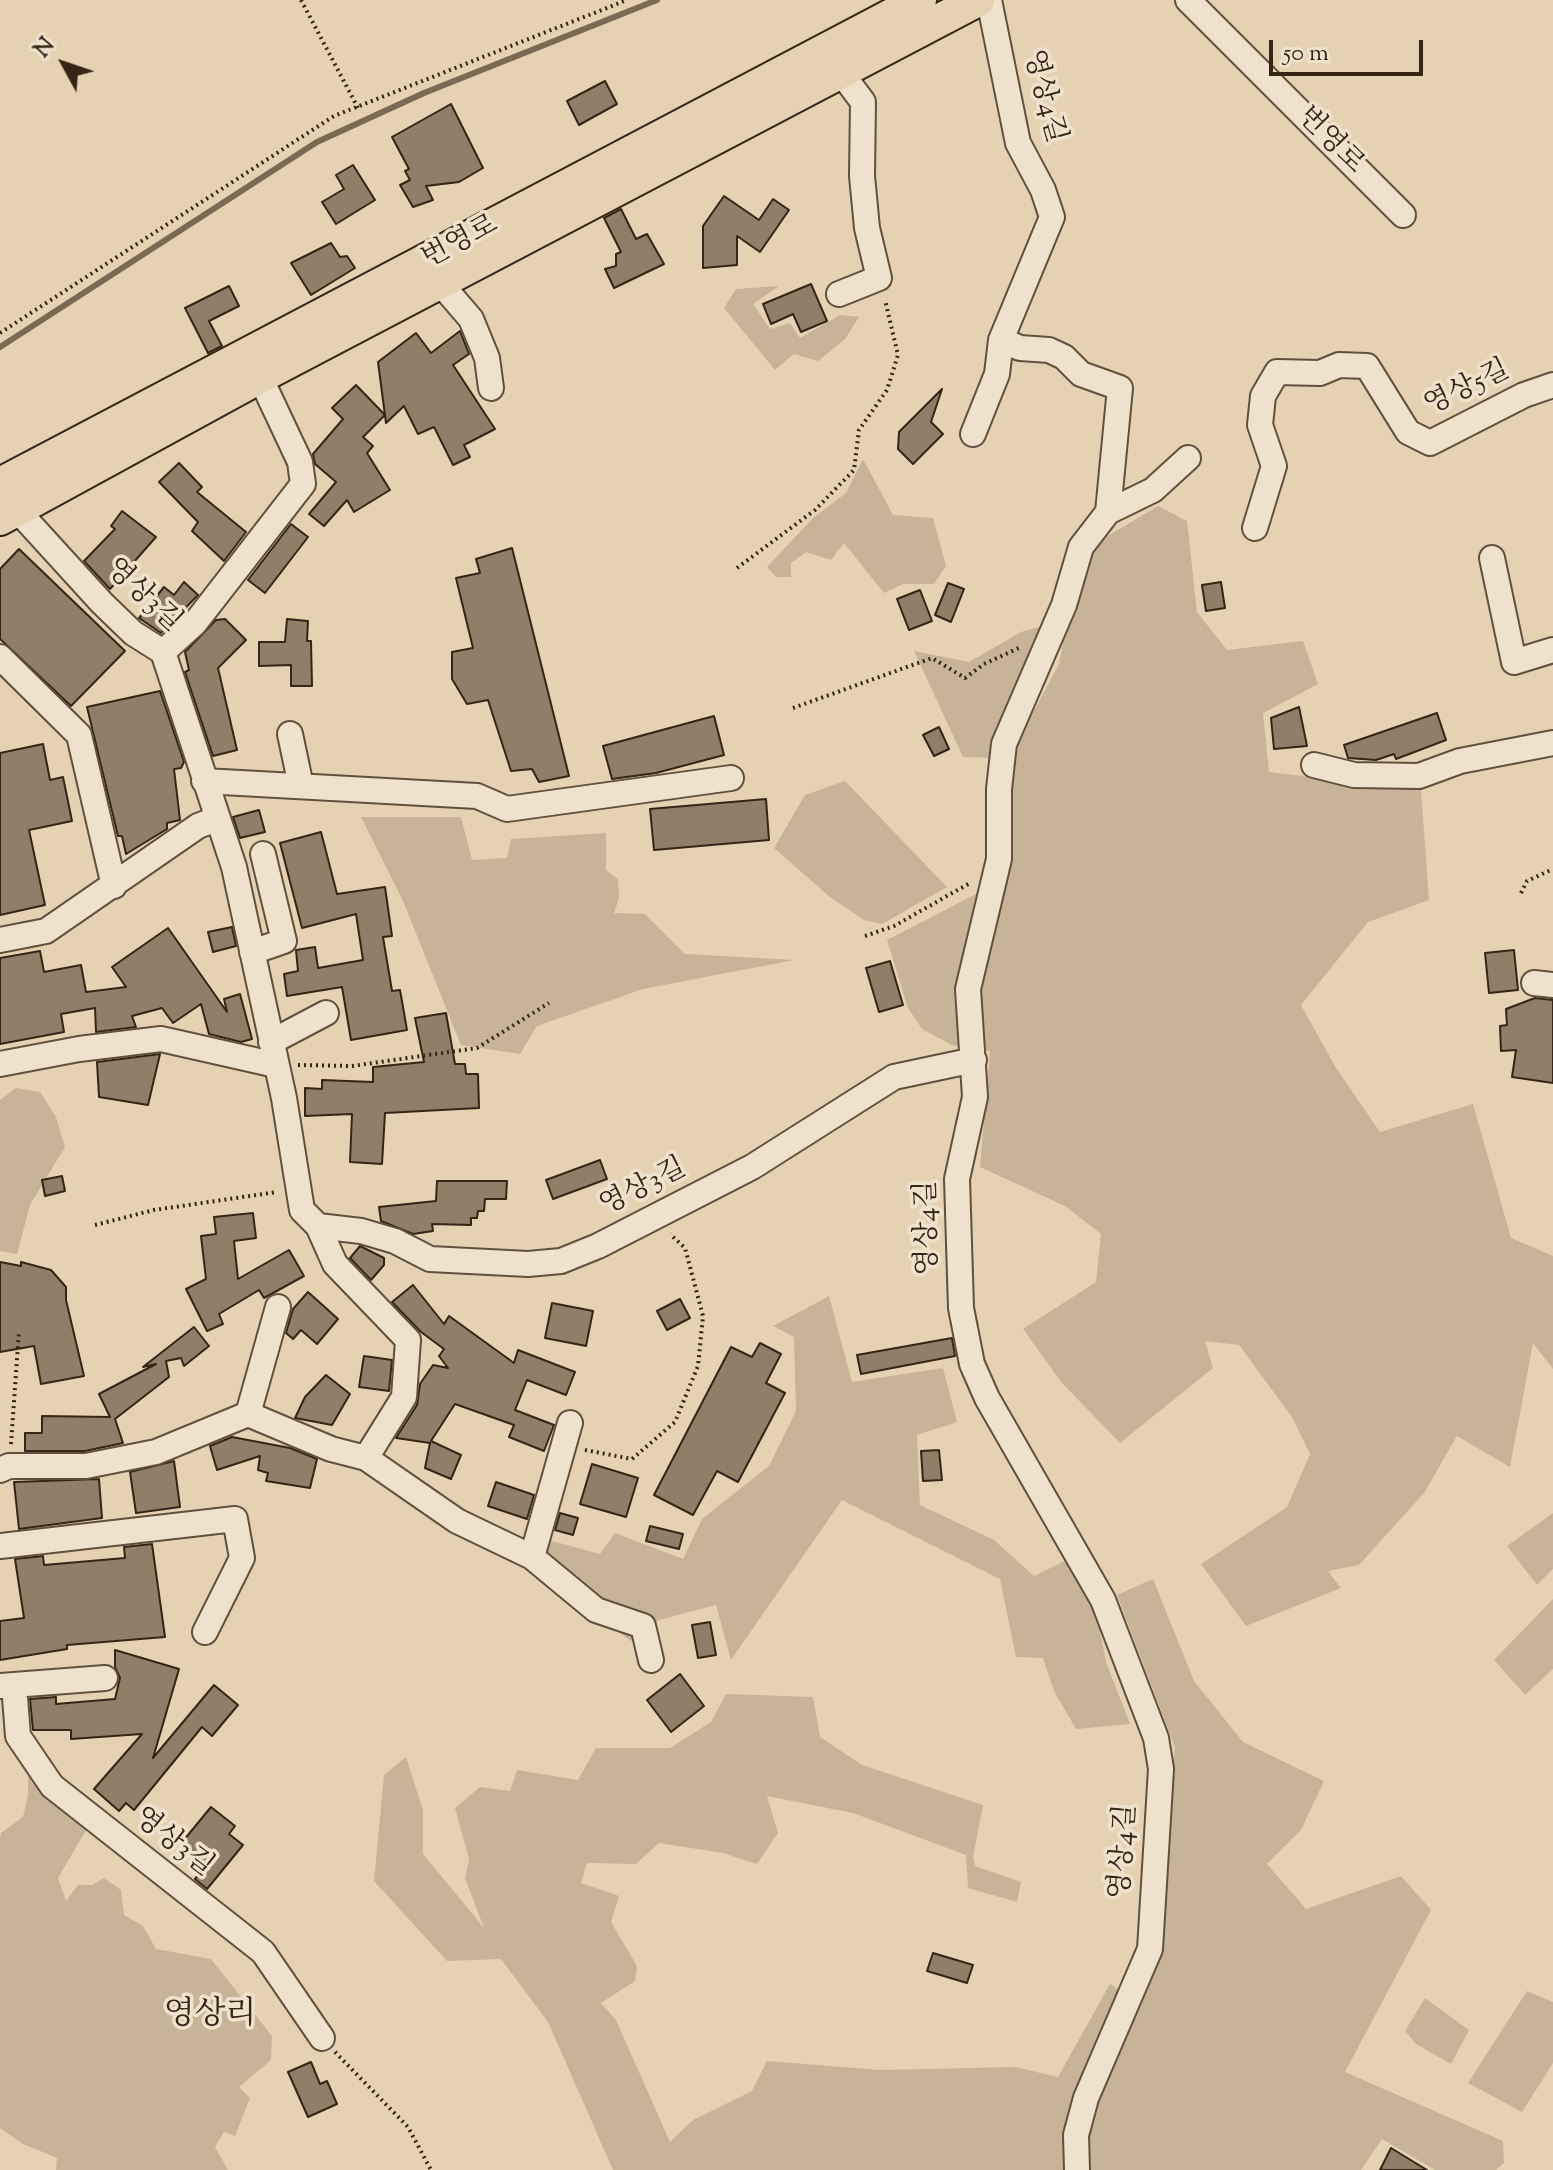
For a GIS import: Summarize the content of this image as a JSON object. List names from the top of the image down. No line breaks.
{"streets":{"main road":["번영로"],"street":["영상4길","영상5길","영상3길"]},"crossings":[["영상4길","영상3길"],["번영로","영상3길"]],"districts":["영상리"],"scale_bar":"50 m","north":"top left"}
